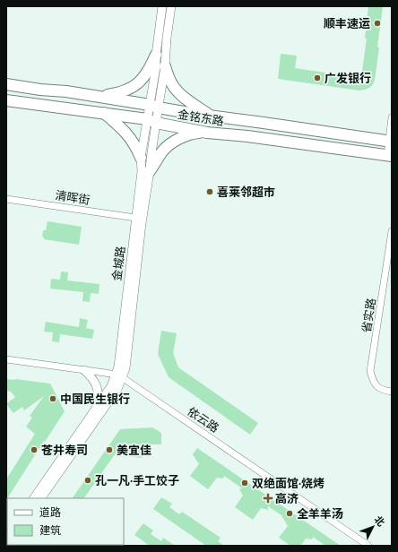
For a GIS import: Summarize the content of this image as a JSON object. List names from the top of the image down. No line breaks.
{"streets":{"main road":["金铭东路"],"street":["清晖街","金城路","省实路","依云路"]},"crossings":[["金铭东路","金城路"],["清晖街","金城路"],["金城路","依云路"]],"places":{"other":["顺丰速运","广发银行","喜莱邻超市","中国民生银行","苍井寿司","美宜佳","孔一凡·手工饺子","双绝面馆·烧烤","全羊羊汤"],"health":["高济"]},"legend":["道路","建筑"],"north":"top right"}
